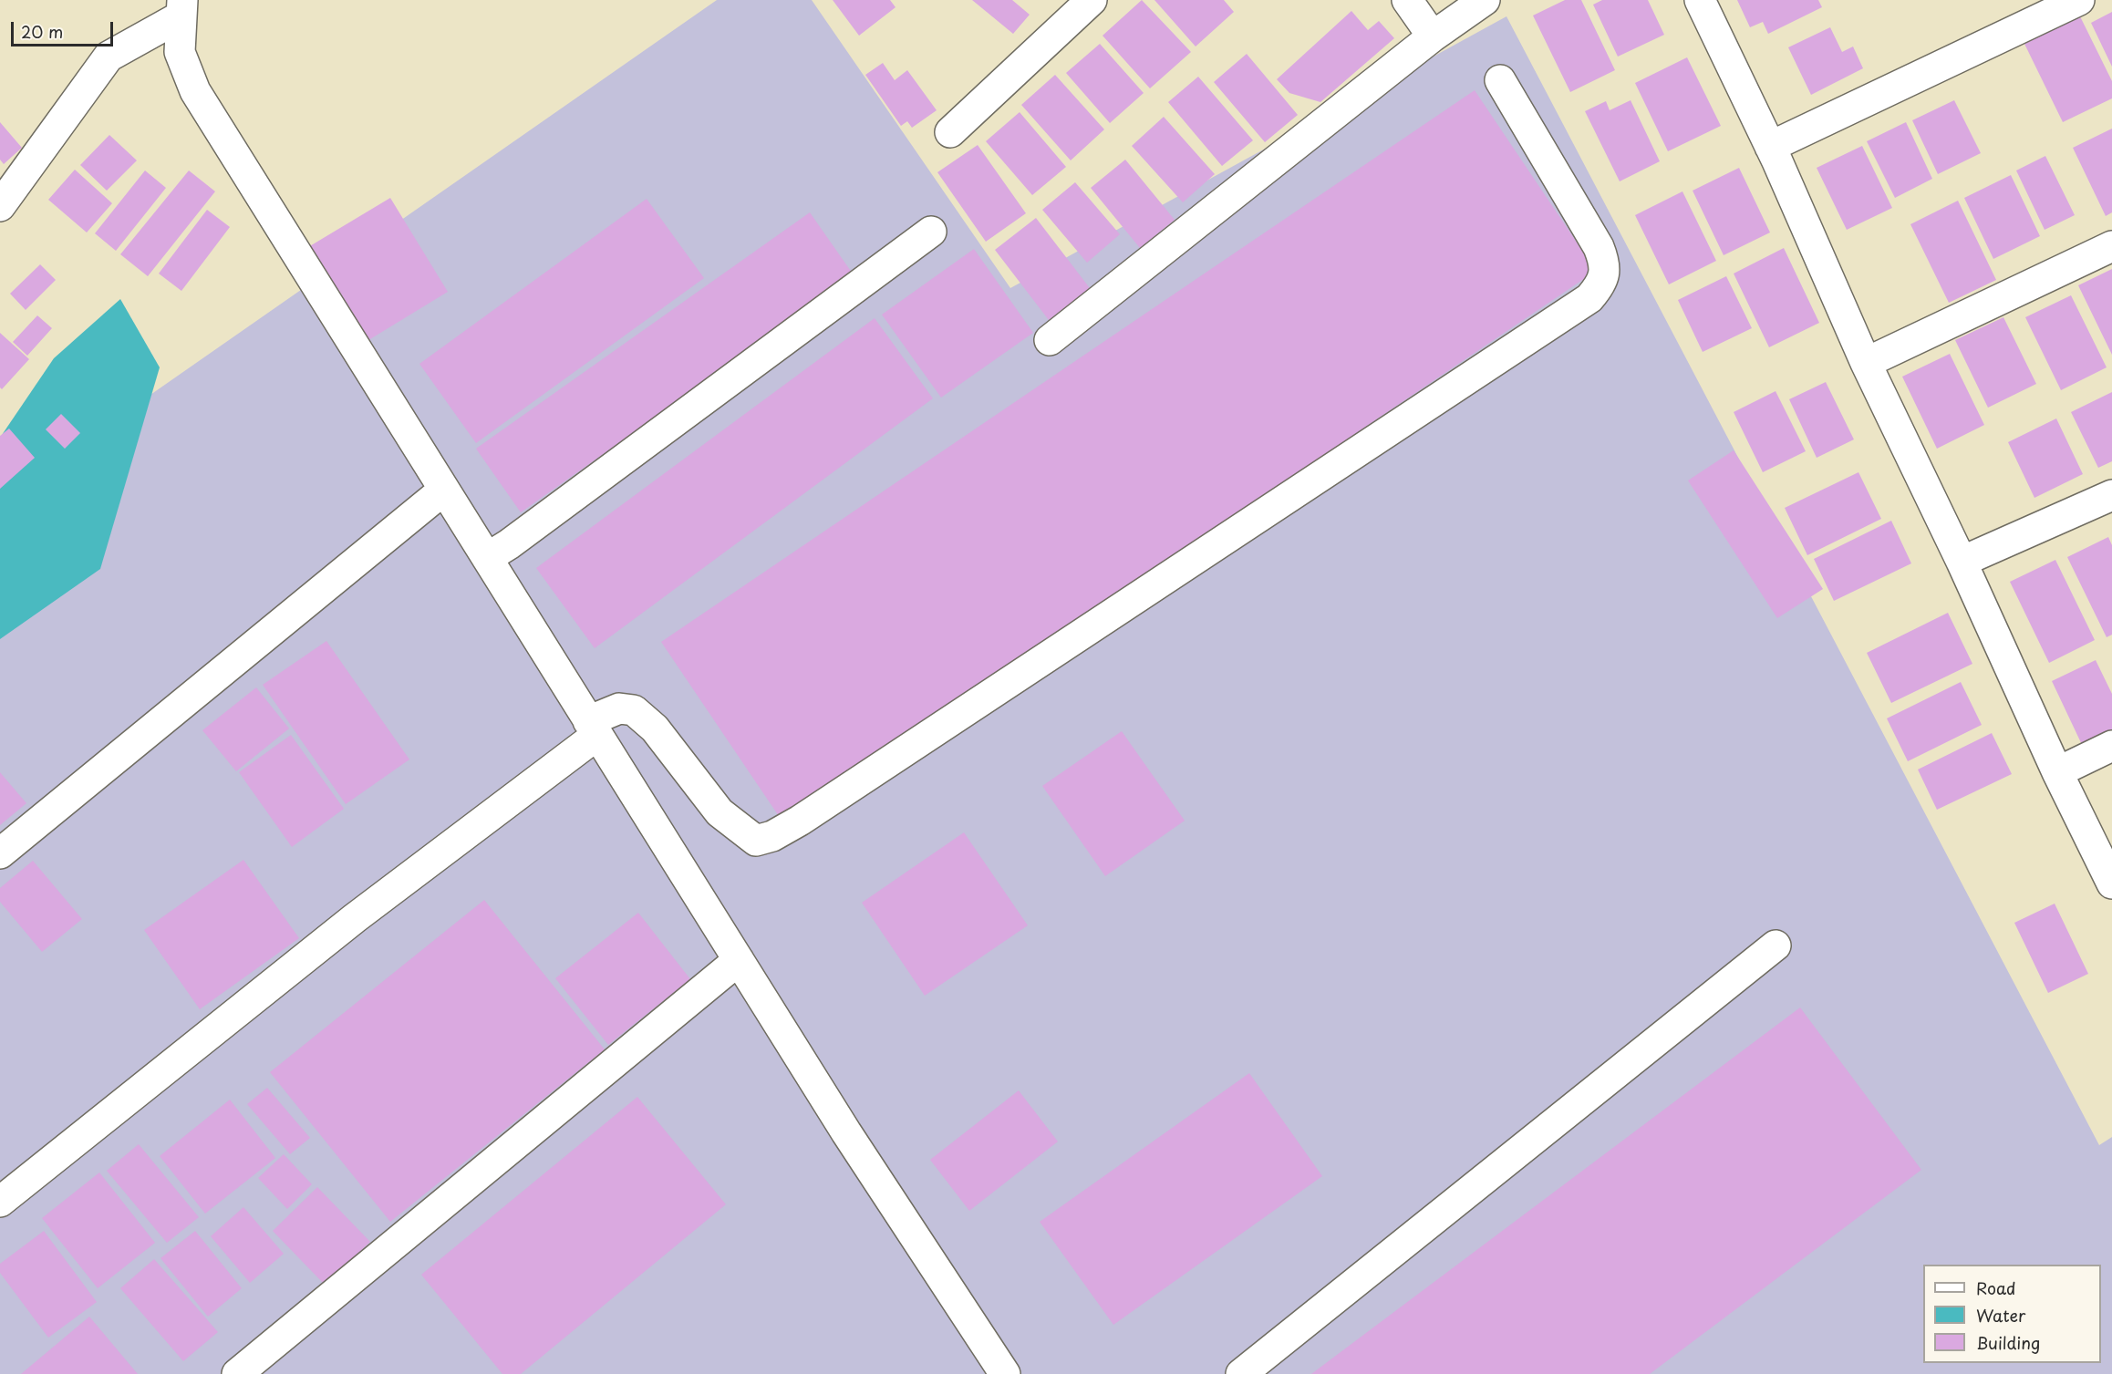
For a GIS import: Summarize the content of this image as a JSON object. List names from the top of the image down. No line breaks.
{"legend":["Road","Water","Building"],"scale_bar":"20 m"}
